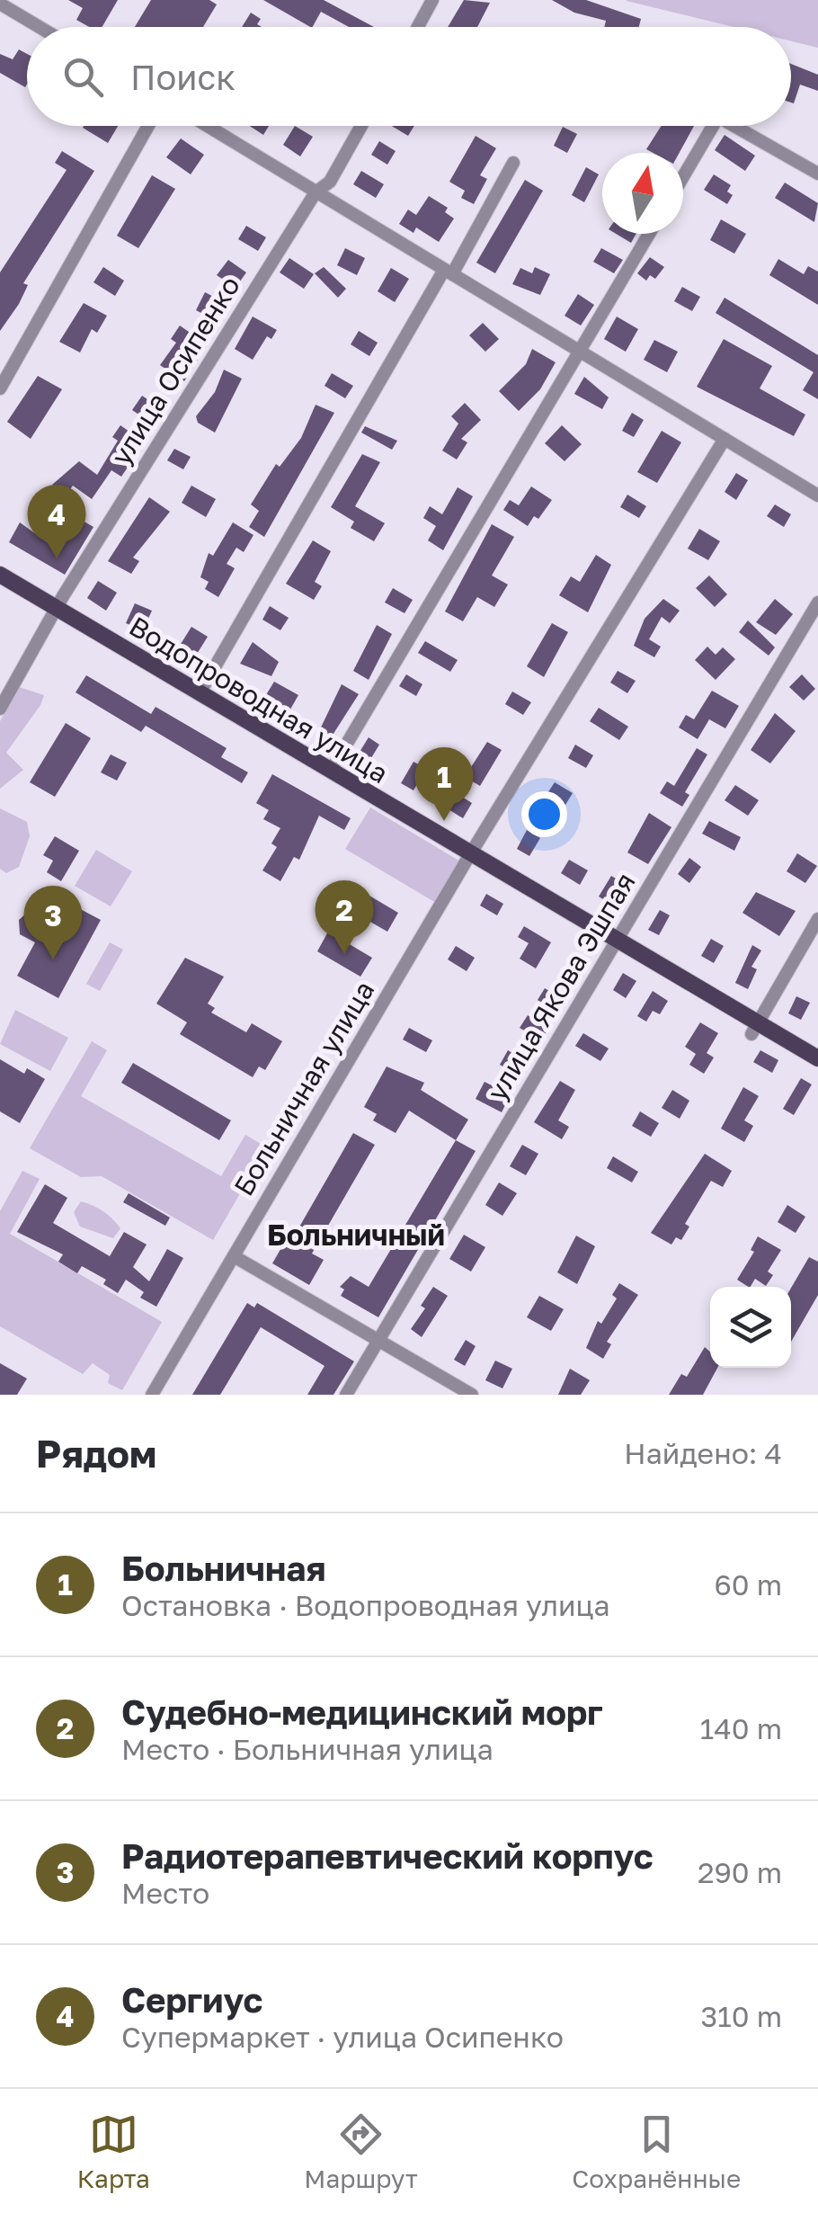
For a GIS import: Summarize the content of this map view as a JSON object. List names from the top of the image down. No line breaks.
{"streets":{"main road":["Водопроводная улица"],"street":["улица Осипенко","улица Якова Эшпая","Больничная улица"]},"crossings":[["улица Осипенко","Водопроводная улица"],["Водопроводная улица","улица Якова Эшпая"],["Водопроводная улица","Больничная улица"]],"districts":["Больничный"],"north":"top","page":{"search":"Поиск","pins":["4","1","2","3"],"heading":["Рядом","Найдено: 4"],"list":[{"mark":"1","name":"Больничная","note":"Остановка · Водопроводная улица","value":"60 m"},{"mark":"2","name":"Судебно-медицинский морг","note":"Место · Больничная улица","value":"140 m"},{"mark":"3","name":"Радиотерапевтический корпус","note":"Место","value":"290 m"},{"mark":"4","name":"Сергиус","note":"Супермаркет · улица Осипенко","value":"310 m"}],"nav":["Карта","Маршрут","Сохранённые"]}}
